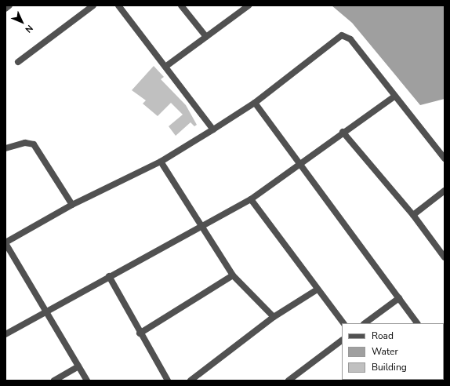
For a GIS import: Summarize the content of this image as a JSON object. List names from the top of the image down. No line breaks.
{"legend":["Road","Water","Building"],"north":"bottom right"}
